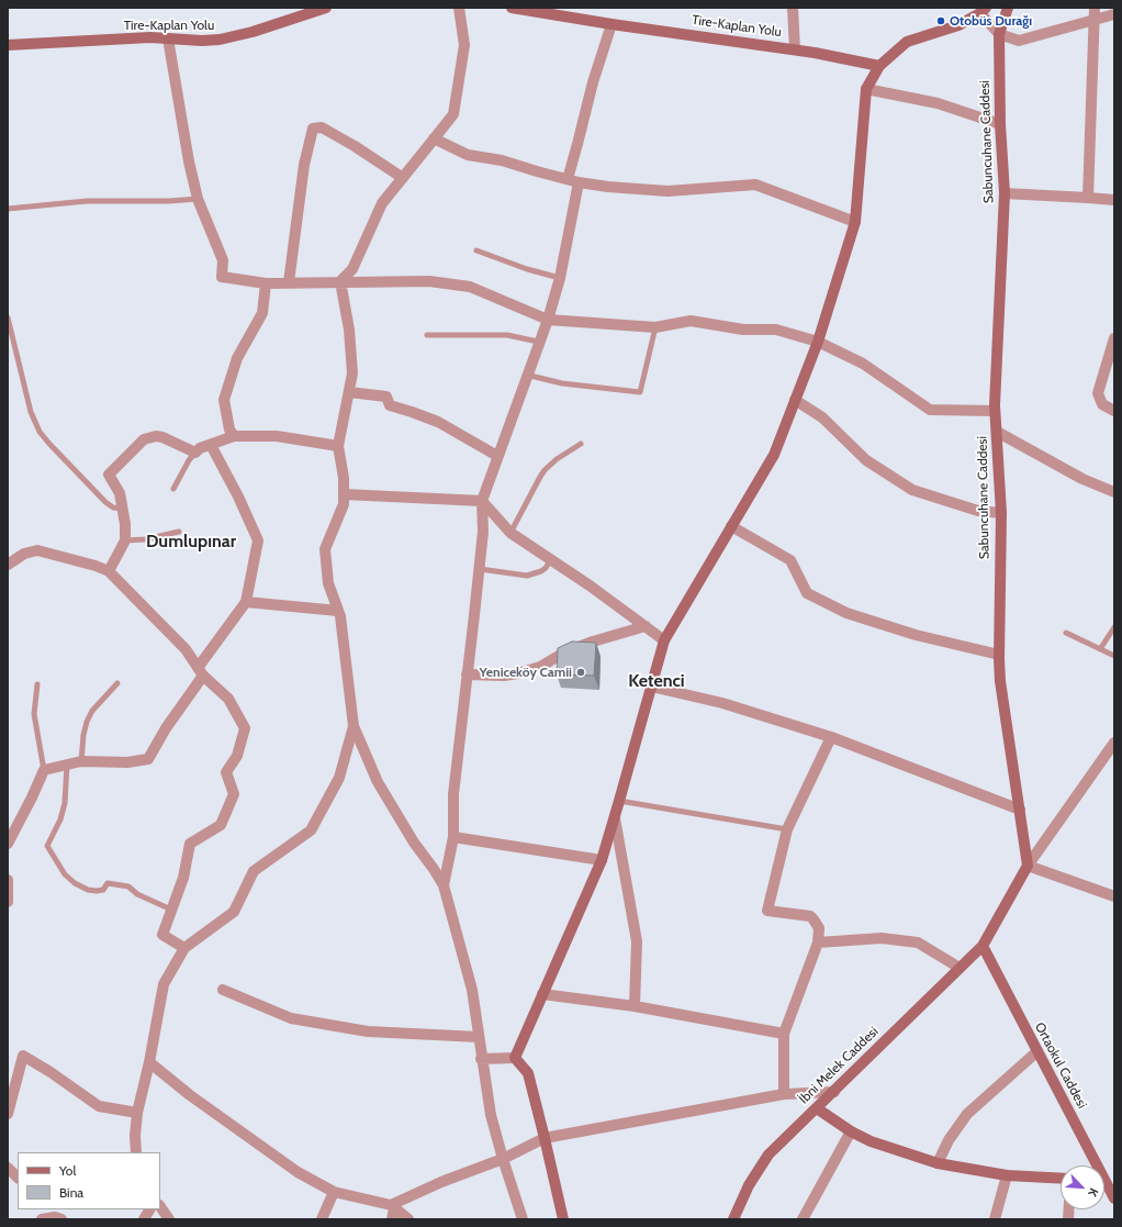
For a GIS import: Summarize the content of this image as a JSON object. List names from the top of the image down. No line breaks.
{"streets":{"street":["Tire-Kaplan Yolu","Sabuncuhane Caddesi","İbni Melek Caddesi","Ortaokul Caddesi"]},"crossings":[["İbni Melek Caddesi","Ortaokul Caddesi"]],"districts":["Dumlupınar","Ketenci"],"places":["Otobüs Durağı","Yeniceköy Camii"],"legend":["Yol","Bina"],"north":"bottom right"}
